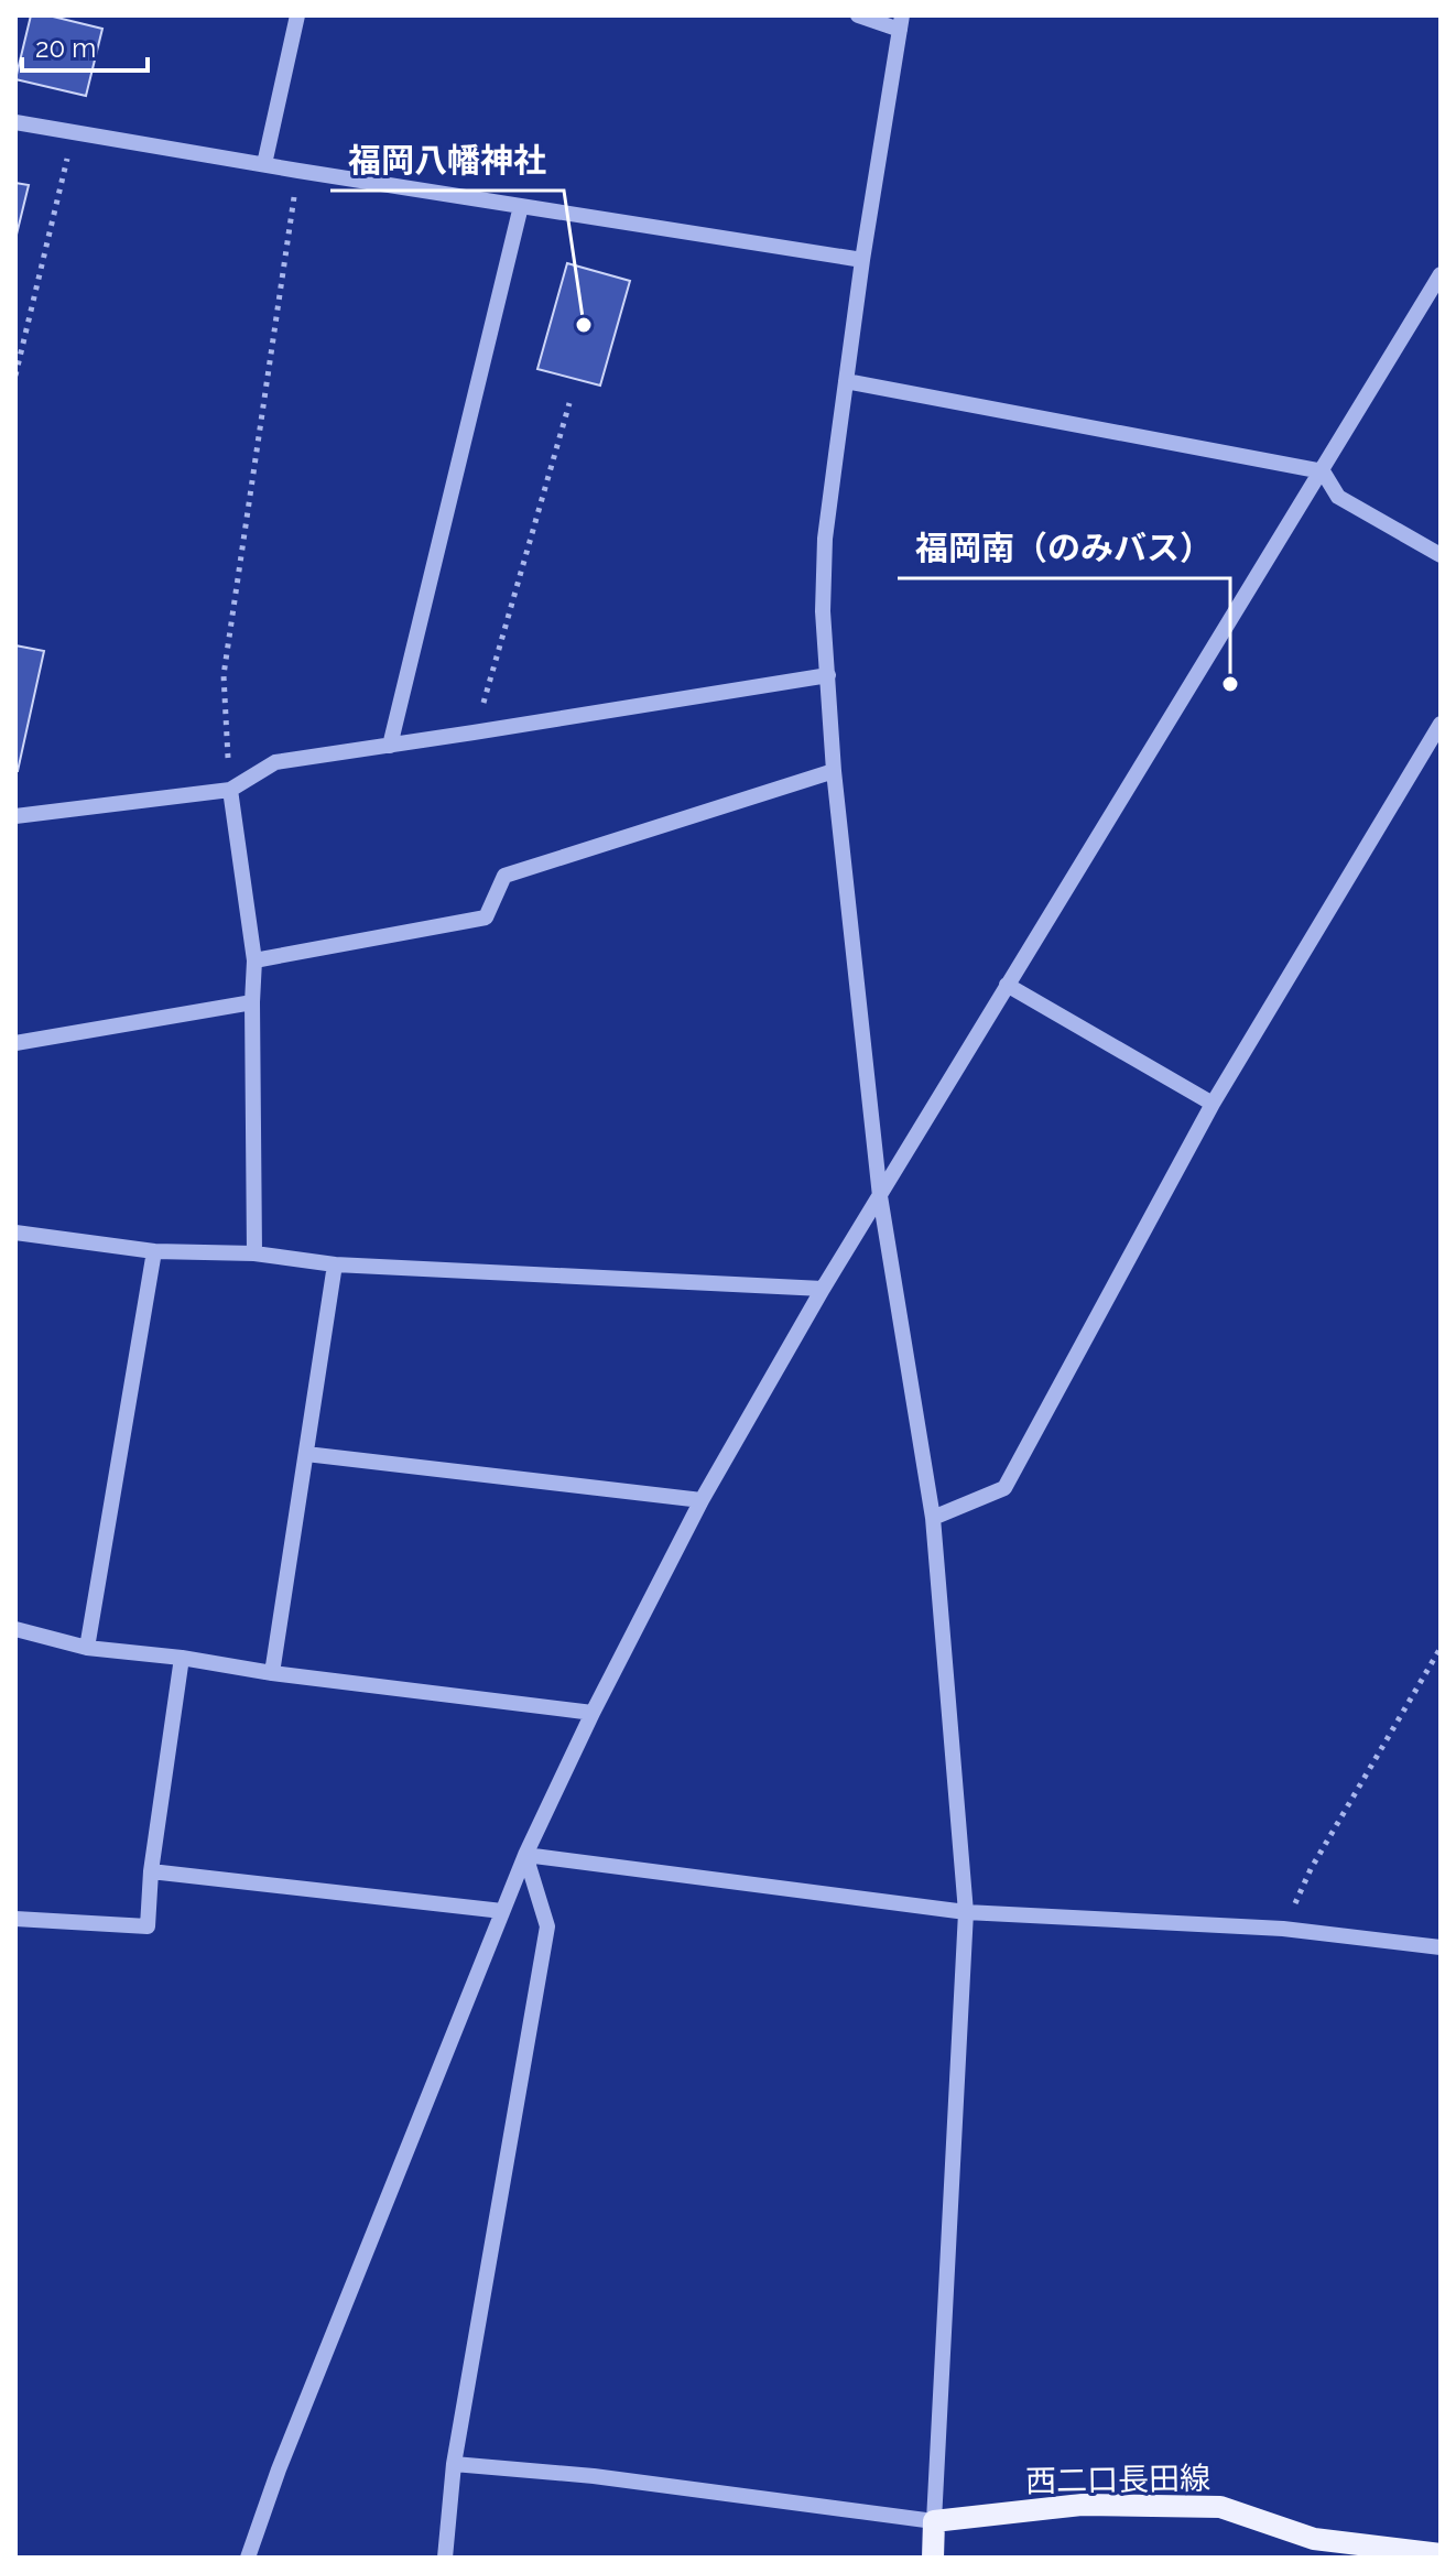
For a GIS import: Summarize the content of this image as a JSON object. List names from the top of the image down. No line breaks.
{"streets":{"main road":["西二口長田線"]},"places":["福岡八幡神社","福岡南（のみバス）"],"scale_bar":"20 m"}
